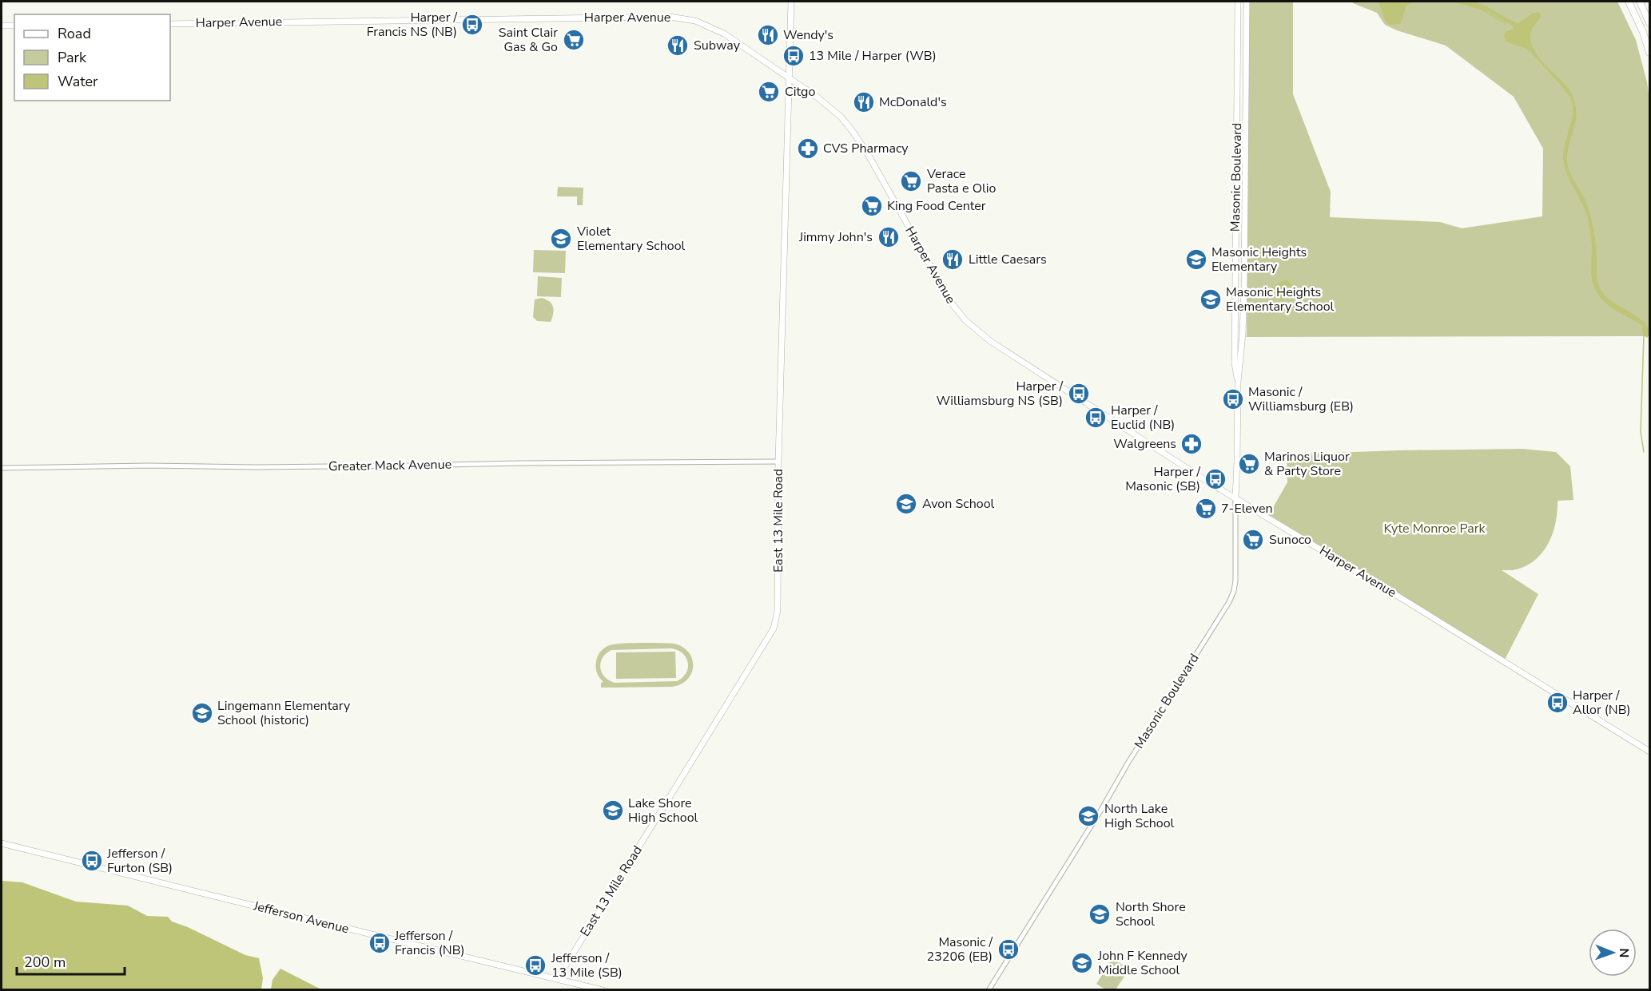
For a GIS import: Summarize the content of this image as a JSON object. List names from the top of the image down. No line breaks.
{"streets":{"main road":["Harper Avenue","Masonic Boulevard","East 13 Mile Road","Jefferson Avenue"],"street":["Greater Mack Avenue"]},"crossings":[["Harper Avenue","Masonic Boulevard"],["Harper Avenue","East 13 Mile Road"],["Greater Mack Avenue","East 13 Mile Road"],["East 13 Mile Road","Jefferson Avenue"]],"parks":["Kyte Monroe Park"],"places":{"bus stop":["Harper / Francis NS (NB)","13 Mile / Harper (WB)","Harper / Williamsburg NS (SB)","Masonic / Williamsburg (EB)","Harper / Euclid (NB)","Harper / Masonic (SB)","Harper / Allor (NB)","Jefferson / Furton (SB)","Jefferson / Francis (NB)","Masonic / 23206 (EB)","Jefferson / 13 Mile (SB)"],"restaurant":["Wendy's","Subway","McDonald's","Jimmy John's","Little Caesars"],"supermarket":["Saint Clair Gas & Go","Citgo","Verace Pasta e Olio","King Food Center","Marinos Liquor & Party Store","7-Eleven","Sunoco"],"pharmacy":["CVS Pharmacy","Walgreens"],"school or university":["Violet Elementary School","Masonic Heights Elementary","Masonic Heights Elementary School","Avon School","Lingemann Elementary School (historic)","Lake Shore High School","North Lake High School","North Shore School","John F Kennedy Middle School"]},"legend":["Road","Park","Water"],"scale_bar":"200 m","north":"right"}
